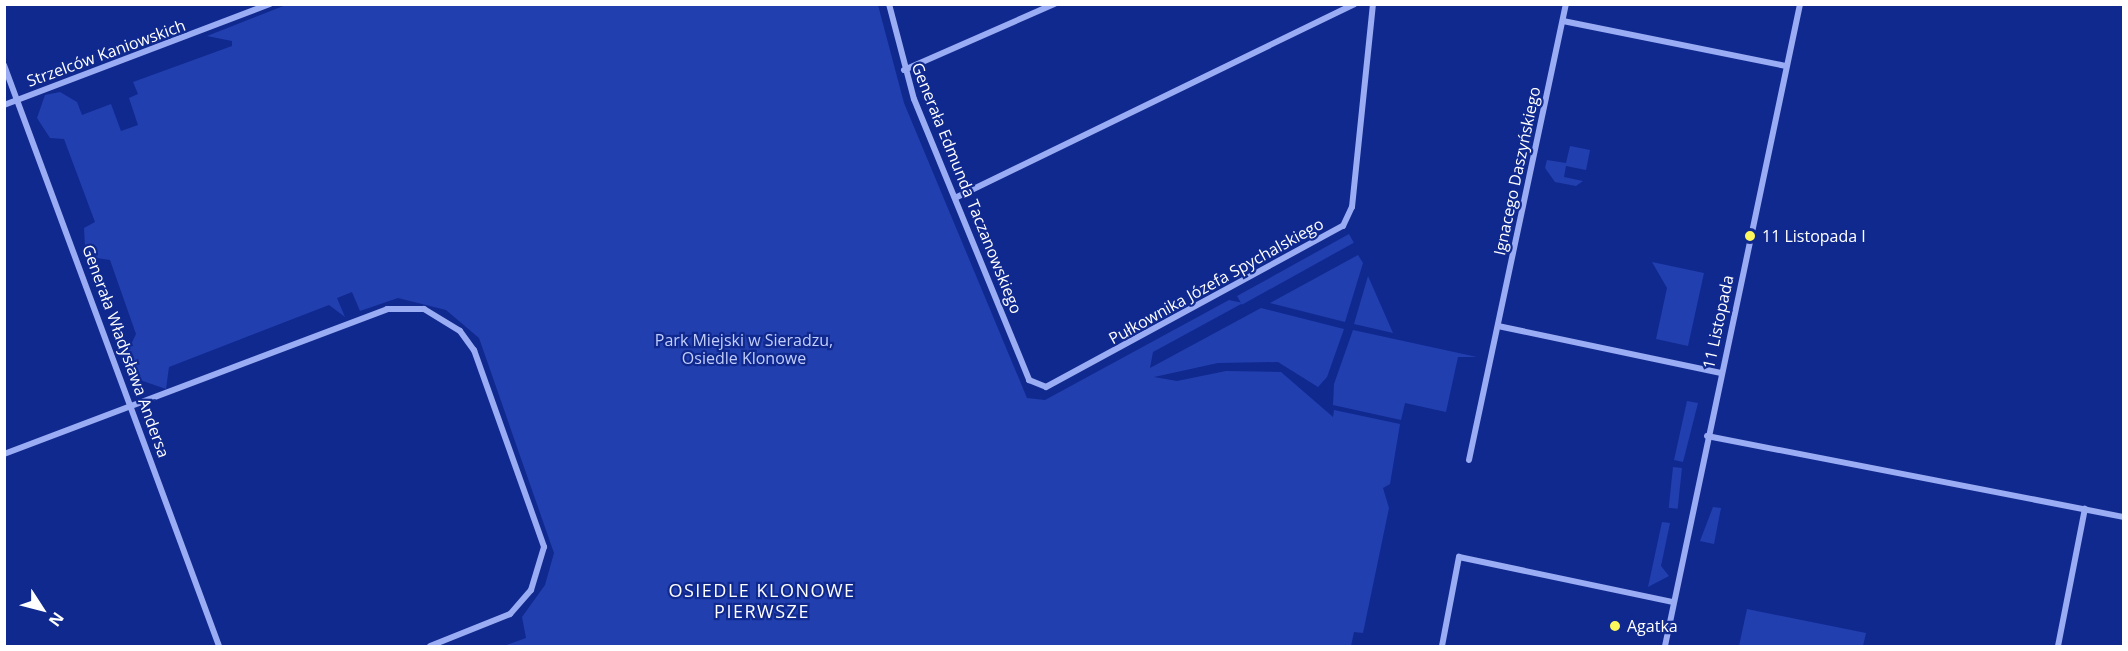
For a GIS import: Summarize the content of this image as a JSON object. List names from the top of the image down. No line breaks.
{"streets":{"street":["Strzelców Kaniowskich","Ignacego Daszyńskiego","Generała Edmunda Taczanowskiego","Pułkownika Józefa Spychalskiego","11 Listopada","Generała Władysława Andersa"]},"crossings":[["Strzelców Kaniowskich","Generała Władysława Andersa"],["Generała Edmunda Taczanowskiego","Pułkownika Józefa Spychalskiego"]],"districts":["OSIEDLE KLONOWE PIERWSZE"],"parks":["Park Miejski w Sieradzu, Osiedle Klonowe"],"places":["11 Listopada I","Agatka"],"north":"bottom right"}
